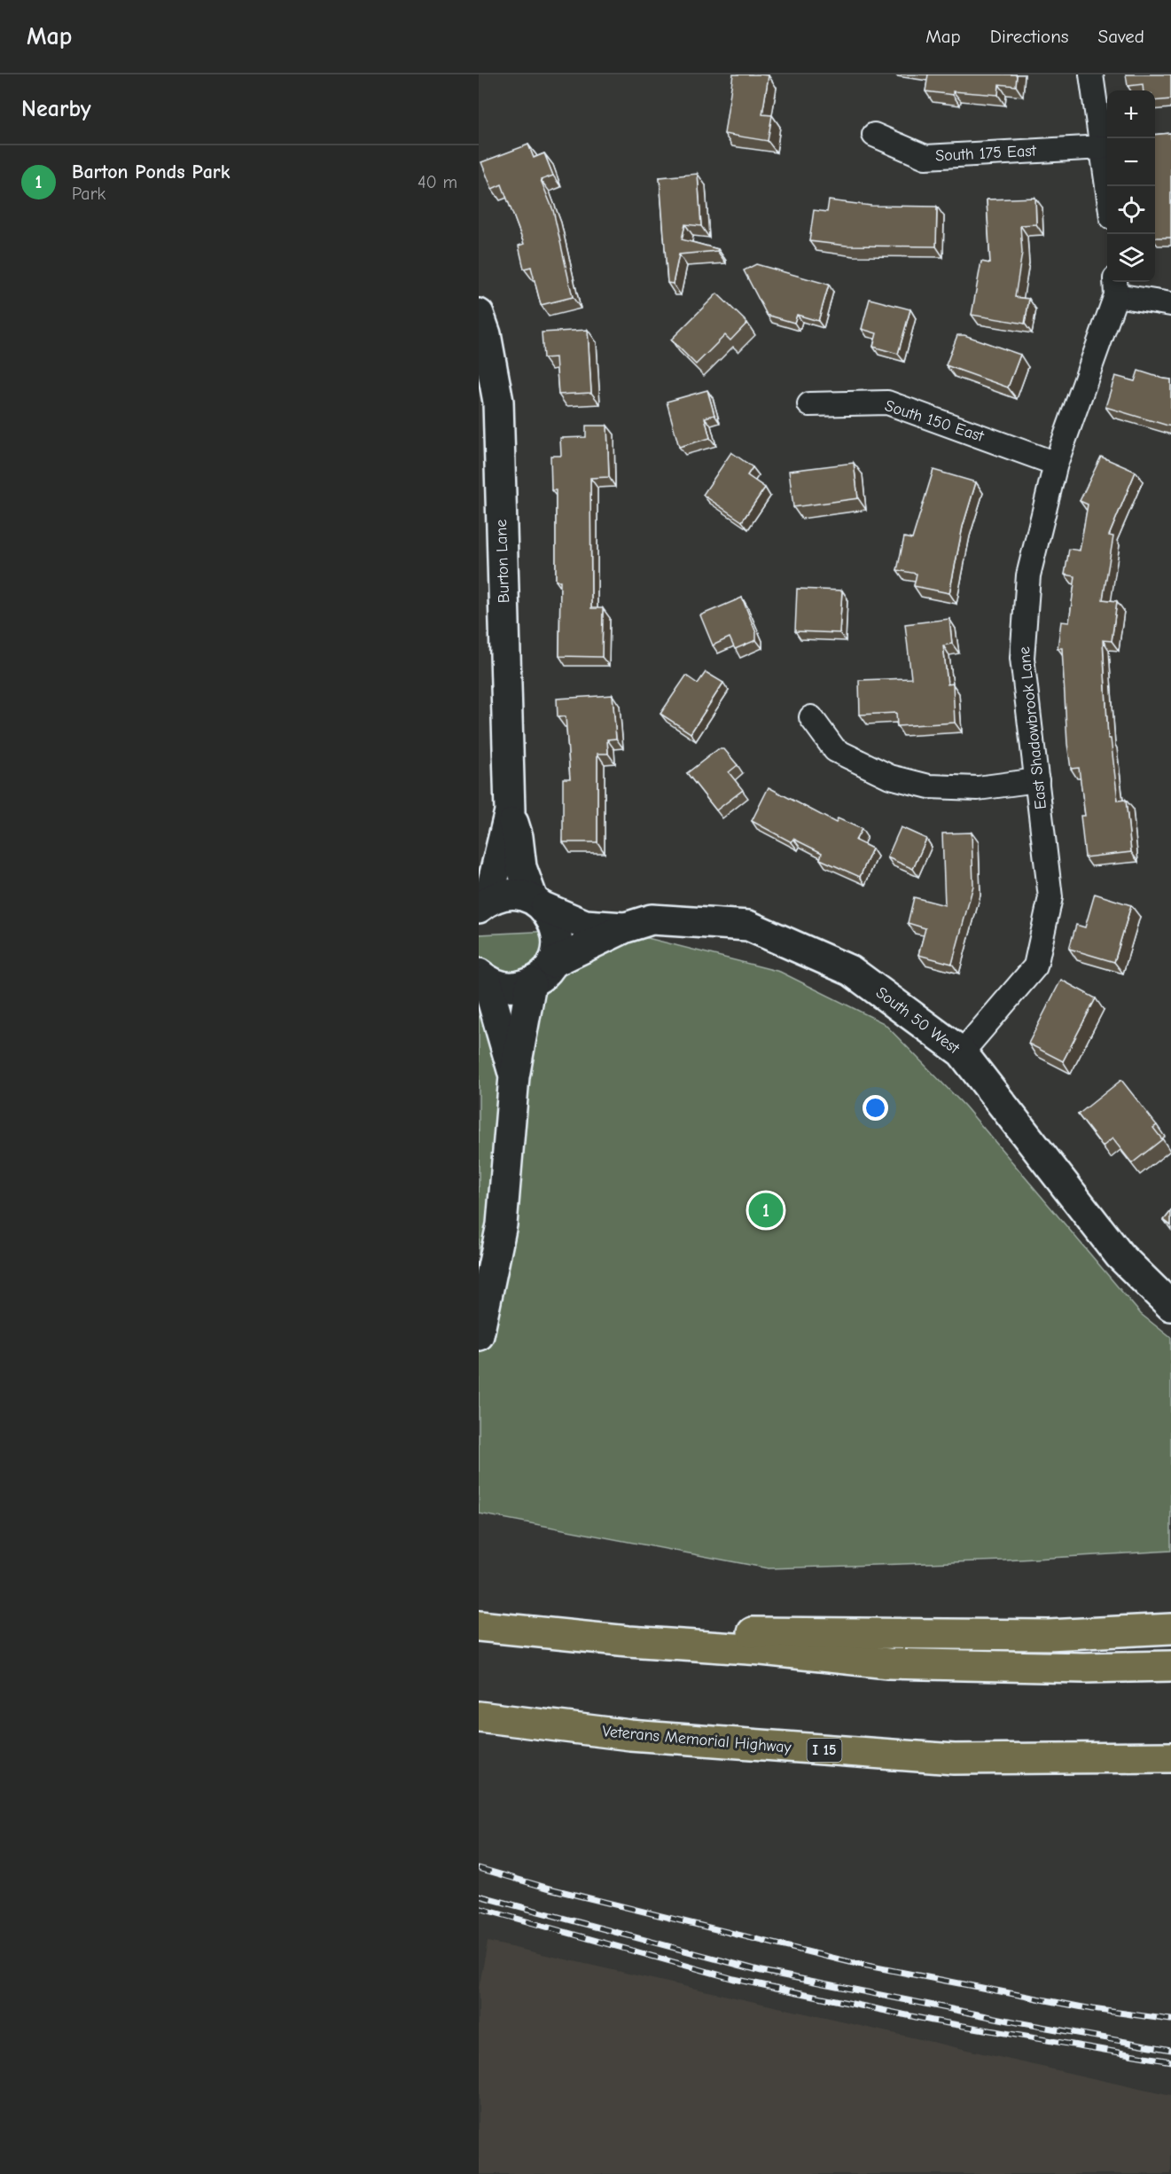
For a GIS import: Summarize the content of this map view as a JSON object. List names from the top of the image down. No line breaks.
{"streets":{"highway":["Veterans Memorial Highway","I 15"],"street":["South 175 East","South 150 East","Burton Lane","East Shadowbrook Lane","South 50 West"]},"crossings":[["South 150 East","East Shadowbrook Lane"],["Burton Lane","South 50 West"],["East Shadowbrook Lane","South 50 West"]],"page":{"header":"Map","nav":["Map","Directions","Saved"],"heading":"Nearby","map_buttons":["+","−"],"list":[{"mark":"1","name":"Barton Ponds Park","note":"Park","value":"40 m"}],"pins":"1"}}
